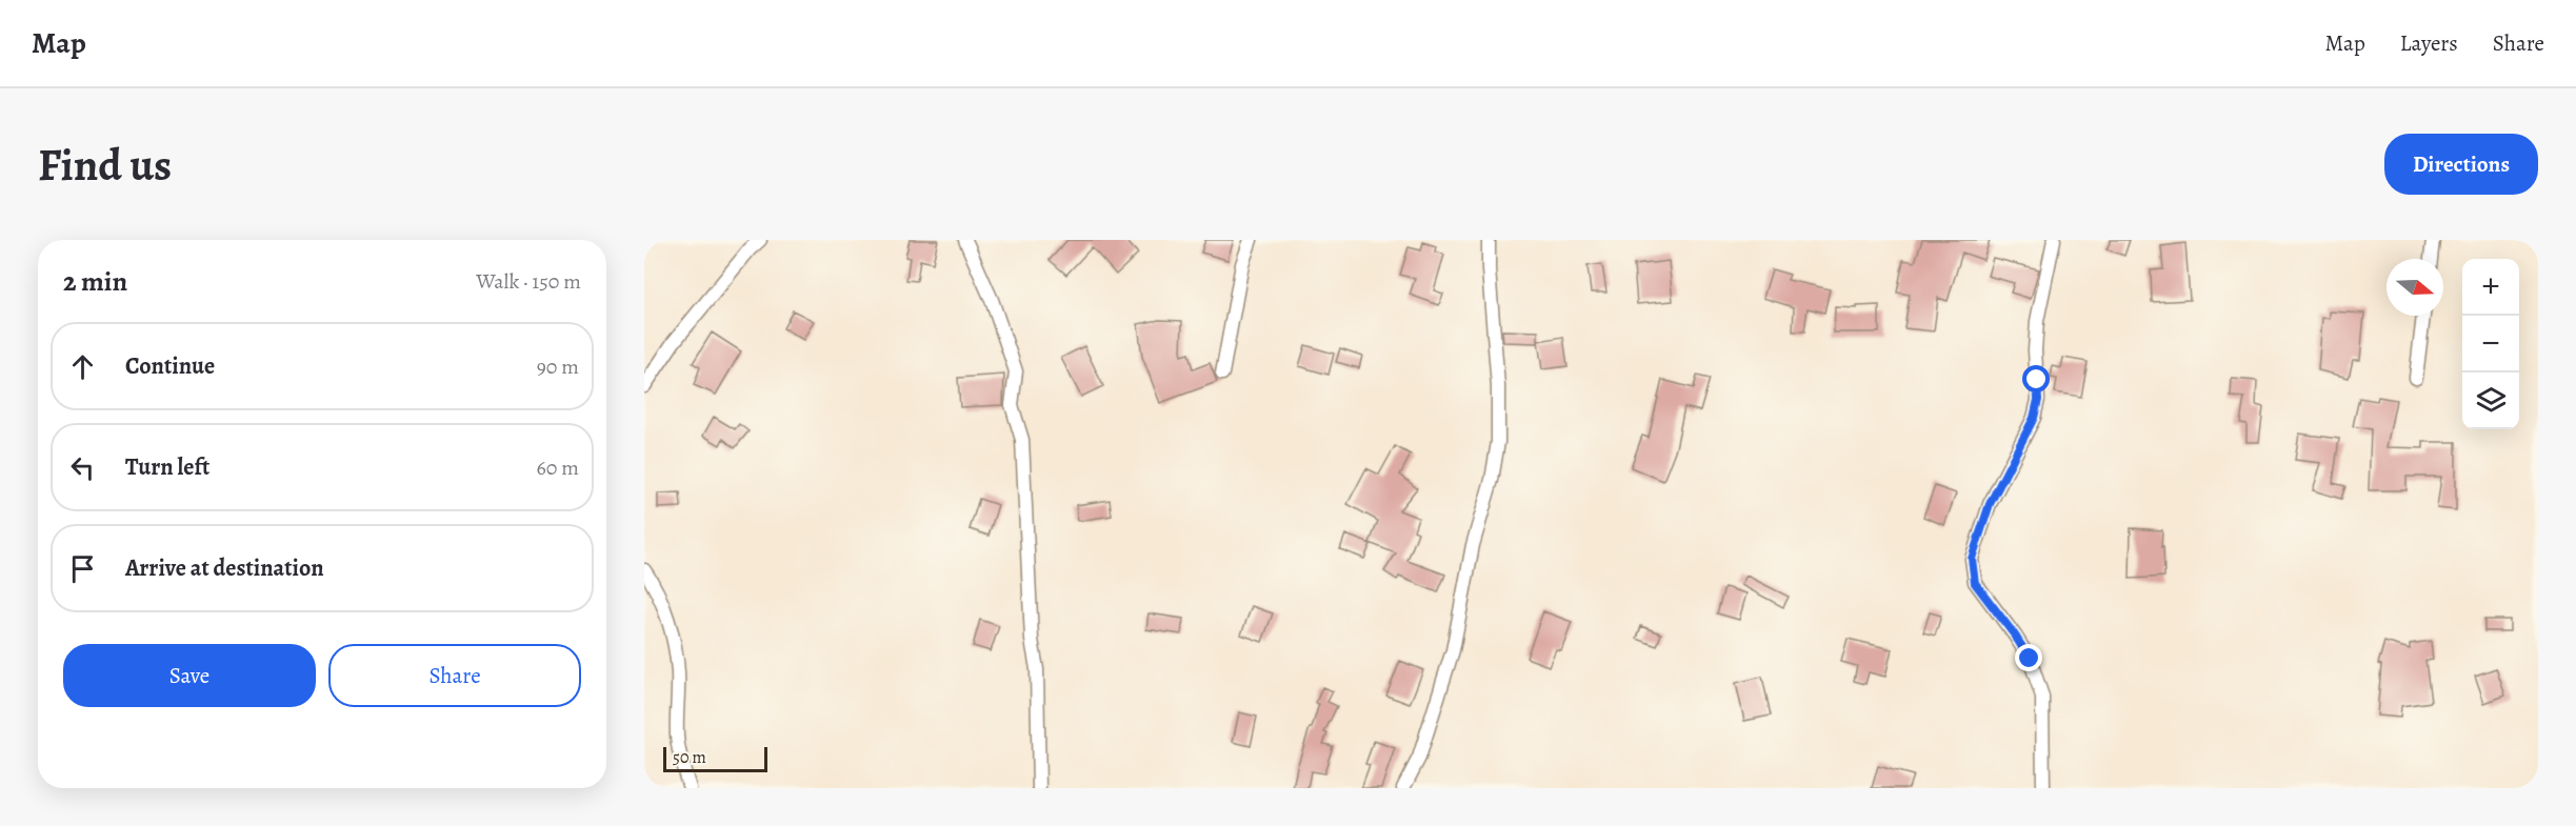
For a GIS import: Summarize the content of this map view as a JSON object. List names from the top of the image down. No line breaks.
{"scale_bar":"50 m","north":"right","page":{"header":"Map","nav":["Map","Layers","Share"],"buttons":["Directions",["Save","Share"]],"title":"Find us","heading":["2 min","Walk · 150 m"],"map_buttons":["+","−"],"list":[["Continue","90 m"],["Turn left","60 m"],"Arrive at destination"],"scale":"50 m"}}
